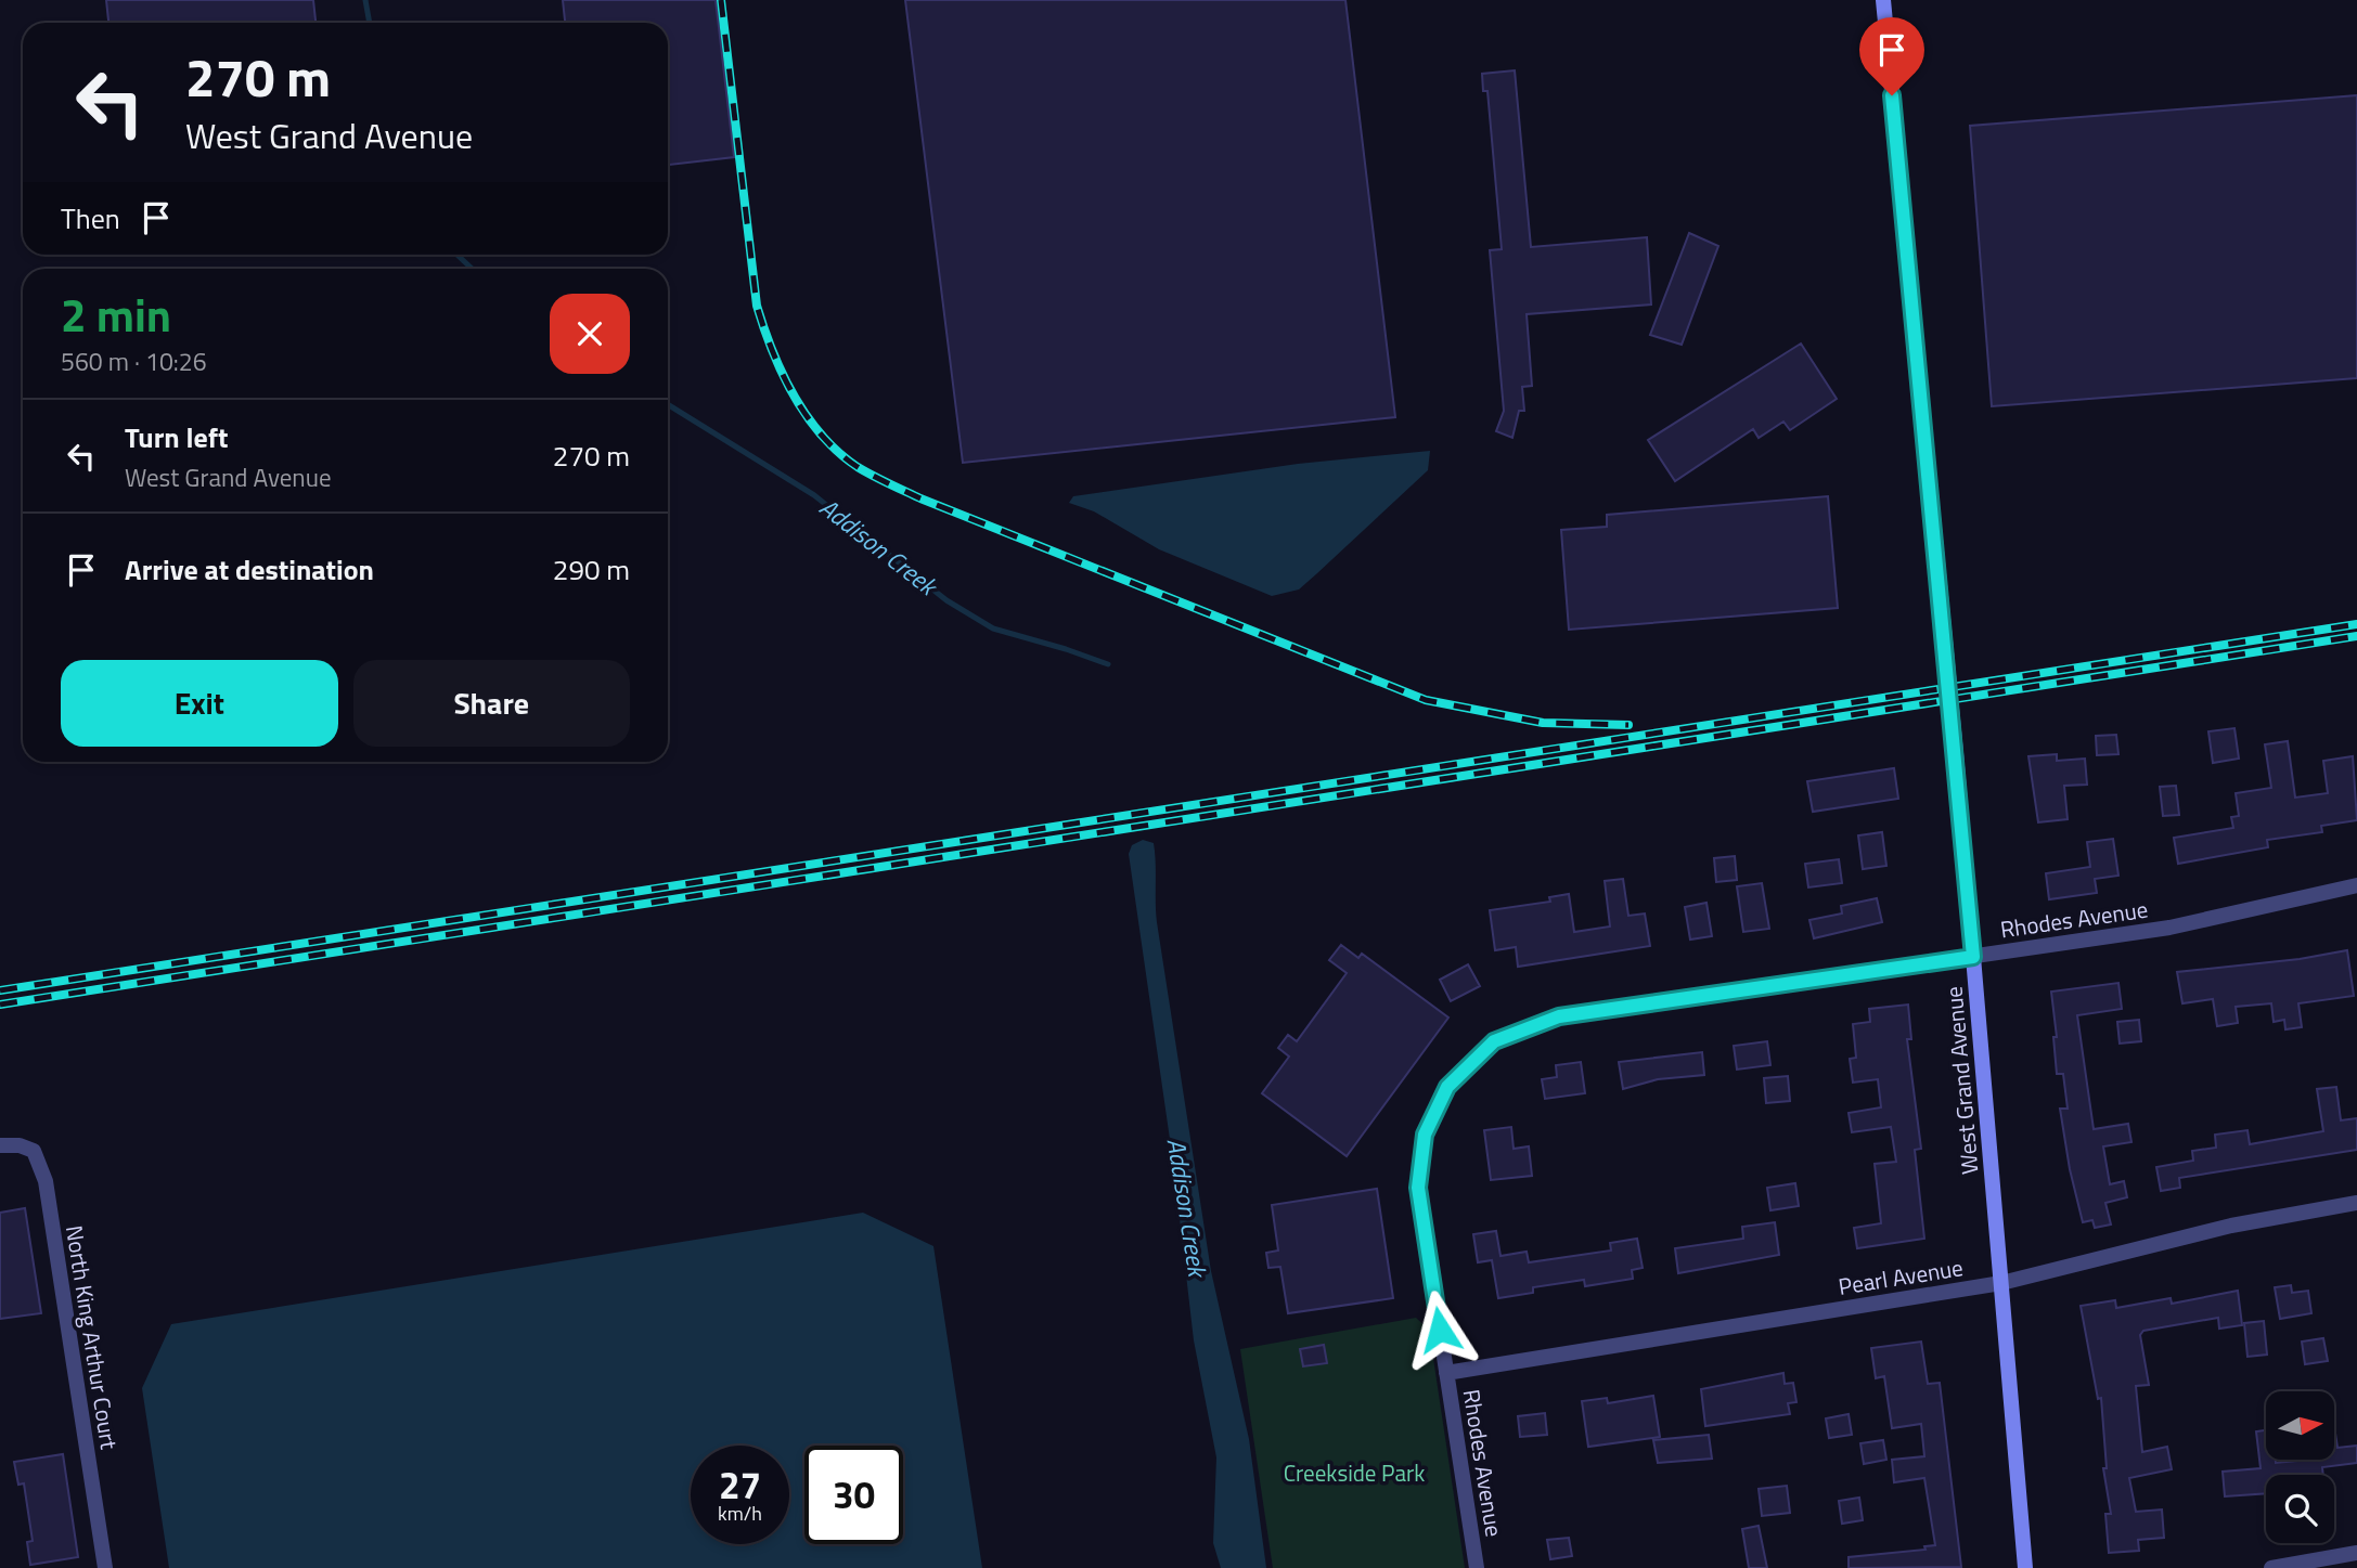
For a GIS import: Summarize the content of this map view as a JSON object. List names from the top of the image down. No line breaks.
{"streets":{"main road":["West Grand Avenue"],"street":["Rhodes Avenue","Pearl Avenue","North King Arthur Court"]},"crossings":[["Rhodes Avenue","West Grand Avenue"],["Rhodes Avenue","Pearl Avenue"],["West Grand Avenue","Pearl Avenue"]],"water":["Addison Creek"],"parks":["Creekside Park"],"north":"right","page":{"turn":["270 m","West Grand Avenue"],"then":"Then","heading":["2 min","560 m · 10:26"],"list":[{"name":"Turn left","note":"West Grand Avenue","value":"270 m"},{"name":"Arrive at destination","value":"290 m"}],"buttons":["Exit","Share"],"speed":"27 km/h","limit":"30"}}
